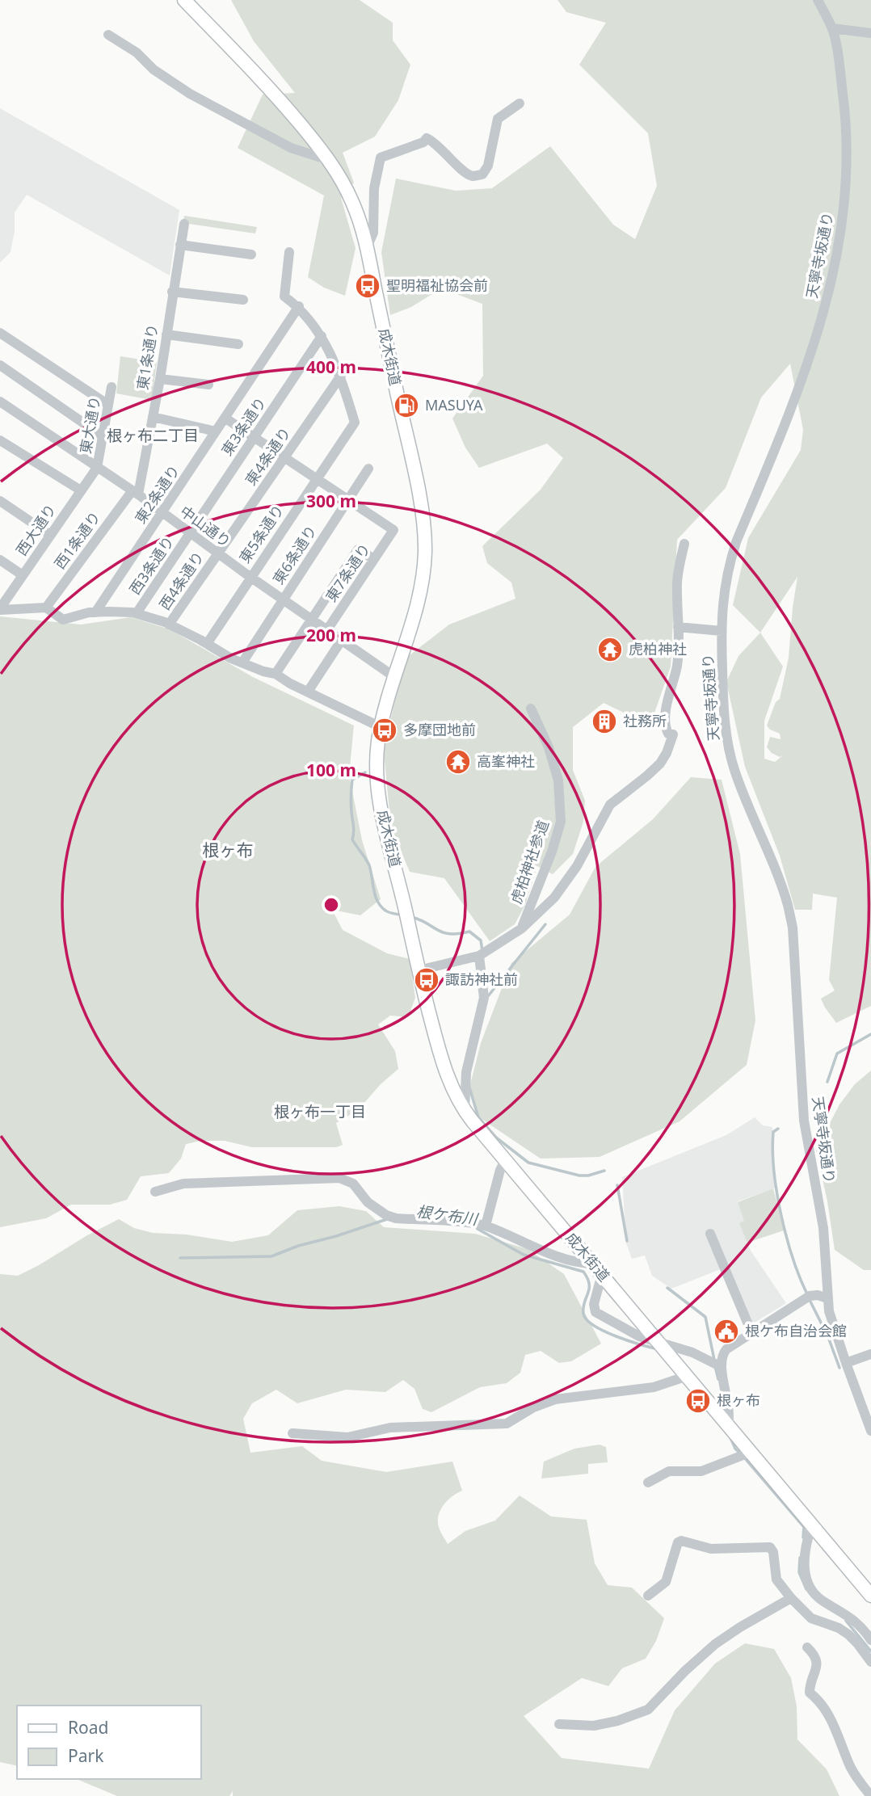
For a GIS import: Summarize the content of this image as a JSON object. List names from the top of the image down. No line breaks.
{"streets":{"main road":["成木街道"],"street":["天寧寺坂通り","東1条通り","東大通り","東3条通り","東4条通り","東2条通り","中山通り","西大通り","東5条通り","西1条通り","東6条通り","西3条通り","東7条通り","西4条通り","虎柏神社参道"]},"crossings":[["東1条通り","中山通り"],["東1条通り","西1条通り"],["成木街道","中山通り"],["東大通り","中山通り"],["東大通り","西大通り"],["東3条通り","中山通り"],["東3条通り","西3条通り"],["東4条通り","中山通り"],["東4条通り","東5条通り"],["東4条通り","西4条通り"],["東2条通り","中山通り"],["中山通り","西大通り"],["中山通り","東5条通り"],["中山通り","西1条通り"],["中山通り","東6条通り"],["中山通り","西3条通り"],["中山通り","東7条通り"],["中山通り","西4条通り"],["東6条通り","東7条通り"]],"districts":["根ヶ布二丁目","根ヶ布","根ヶ布一丁目"],"water":["根ケ布川"],"places":{"bus stop":["聖明福祉協会前","多摩団地前","諏訪神社前","根ヶ布"],"fuel station":["MASUYA"],"temple":["虎柏神社","高峯神社"],"building":["社務所"],"public building":["根ケ布自治会館"]},"legend":["Road","Park"],"rings":["400 m","300 m","200 m","100 m"]}
